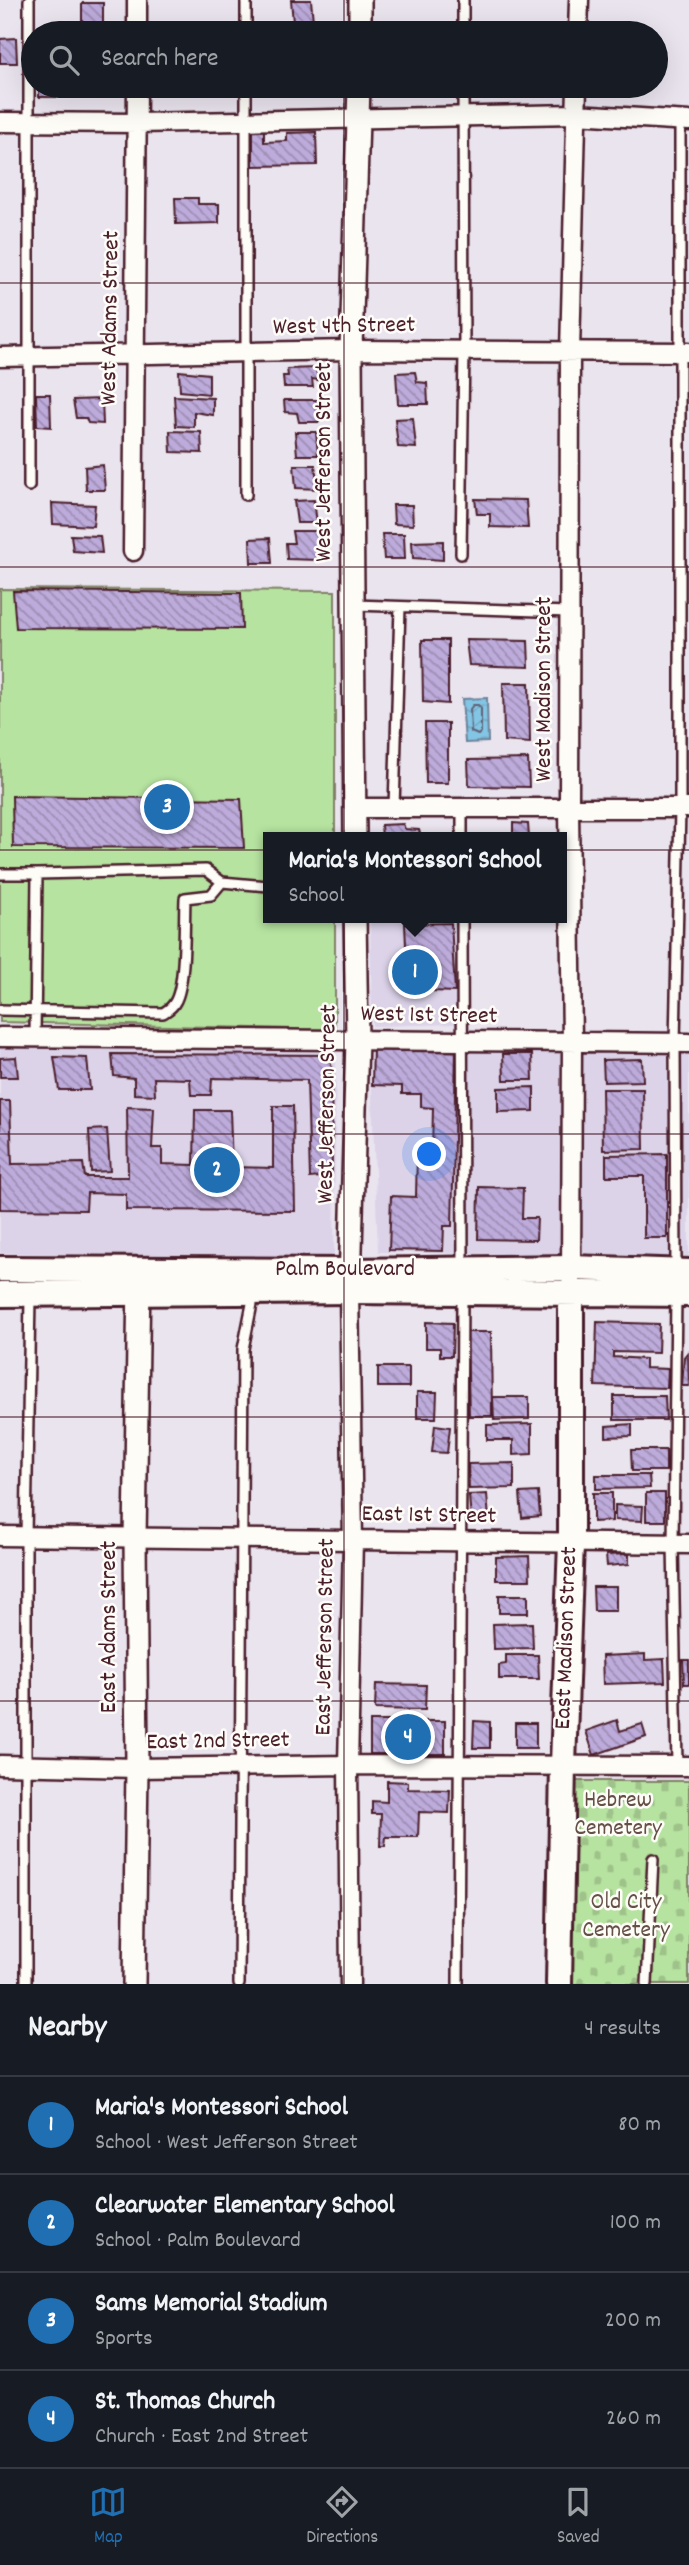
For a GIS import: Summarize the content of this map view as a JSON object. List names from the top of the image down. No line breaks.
{"streets":{"main road":["Palm Boulevard","East Madison Street"],"street":["West Adams Street","West 4th Street","West Jefferson Street","West Madison Street","West 1st Street","East 1st Street","East Adams Street","East Jefferson Street","East 2nd Street"]},"crossings":[["West Adams Street","West 4th Street"],["West 4th Street","West Jefferson Street"],["West 4th Street","West Madison Street"],["West Jefferson Street","West 1st Street"],["West Jefferson Street","Palm Boulevard"],["West Jefferson Street","East Jefferson Street"],["West Madison Street","West 1st Street"],["West Madison Street","Palm Boulevard"],["West Madison Street","East Madison Street"],["Palm Boulevard","East Adams Street"],["Palm Boulevard","East Jefferson Street"],["Palm Boulevard","East Madison Street"],["East 1st Street","East Adams Street"],["East 1st Street","East Jefferson Street"],["East 1st Street","East Madison Street"],["East Adams Street","East 2nd Street"],["East Jefferson Street","East 2nd Street"],["East Madison Street","East 2nd Street"]],"parks":["Hebrew Cemetery","Old City Cemetery"],"page":{"search":"Search here","pins":["3","1","2","4"],"popup":["Maria's Montessori School","School"],"heading":["Nearby","4 results"],"list":[{"mark":"1","name":"Maria's Montessori School","note":"School · West Jefferson Street","value":"80 m"},{"mark":"2","name":"Clearwater Elementary School","note":"School · Palm Boulevard","value":"100 m"},{"mark":"3","name":"Sams Memorial Stadium","note":"Sports","value":"200 m"},{"mark":"4","name":"St. Thomas Church","note":"Church · East 2nd Street","value":"260 m"}],"nav":["Map","Directions","Saved"]}}
